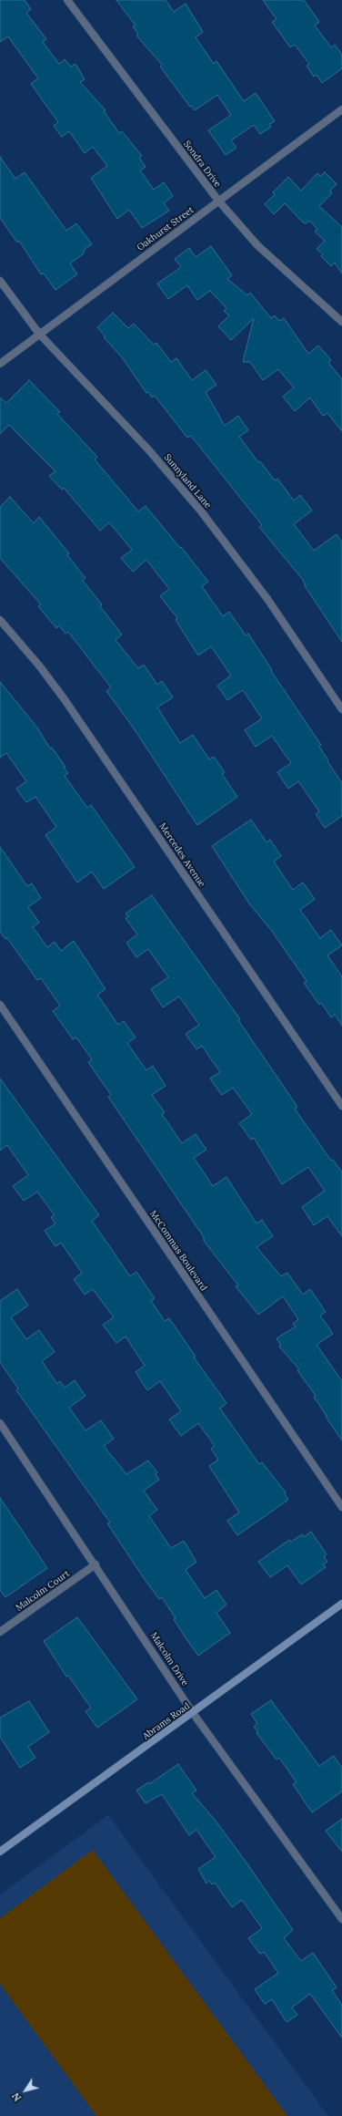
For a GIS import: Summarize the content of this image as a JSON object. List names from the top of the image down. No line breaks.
{"streets":{"main road":["Abrams Road"],"street":["Sondra Drive","Oakhurst Street","Sunnyland Lane","Mercedes Avenue","McCommas Boulevard","Malcolm Court","Malcolm Drive"]},"crossings":[["Sondra Drive","Oakhurst Street"],["Oakhurst Street","Sunnyland Lane"],["Malcolm Court","Malcolm Drive"],["Malcolm Drive","Abrams Road"]],"north":"bottom left"}
